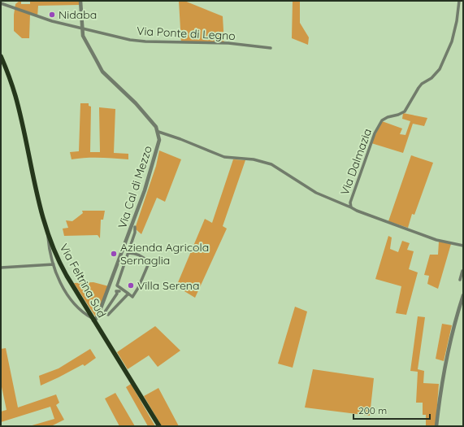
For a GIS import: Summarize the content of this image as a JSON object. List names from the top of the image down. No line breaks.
{"streets":{"main road":["Via Feltrina Sud"],"street":["Via Ponte di Legno","Via Dalmazia","Via Cal di Mezzo"]},"crossings":[["Via Ponte di Legno","Via Cal di Mezzo"],["Via Dalmazia","Via Cal di Mezzo"],["Via Cal di Mezzo","Via Feltrina Sud"]],"places":["Nidaba","Azienda Agricola Sernaglia","Villa Serena"],"scale_bar":"200 m"}
